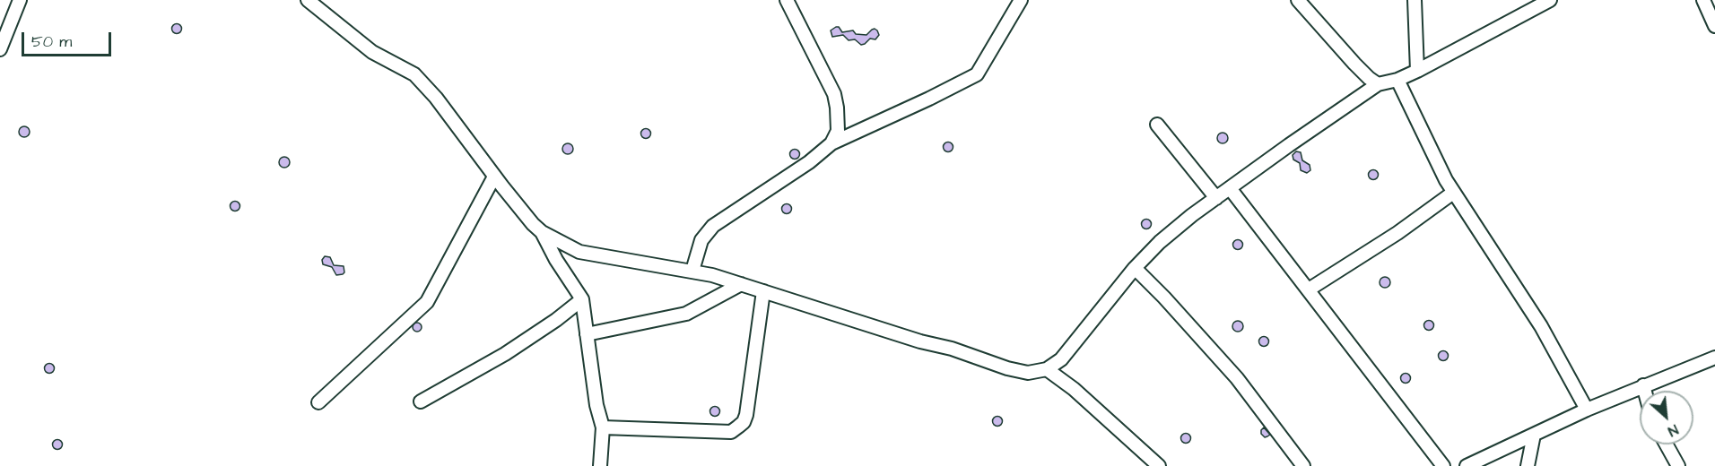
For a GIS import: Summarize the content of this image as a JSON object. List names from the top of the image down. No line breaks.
{"scale_bar":"50 m","north":"bottom right"}
